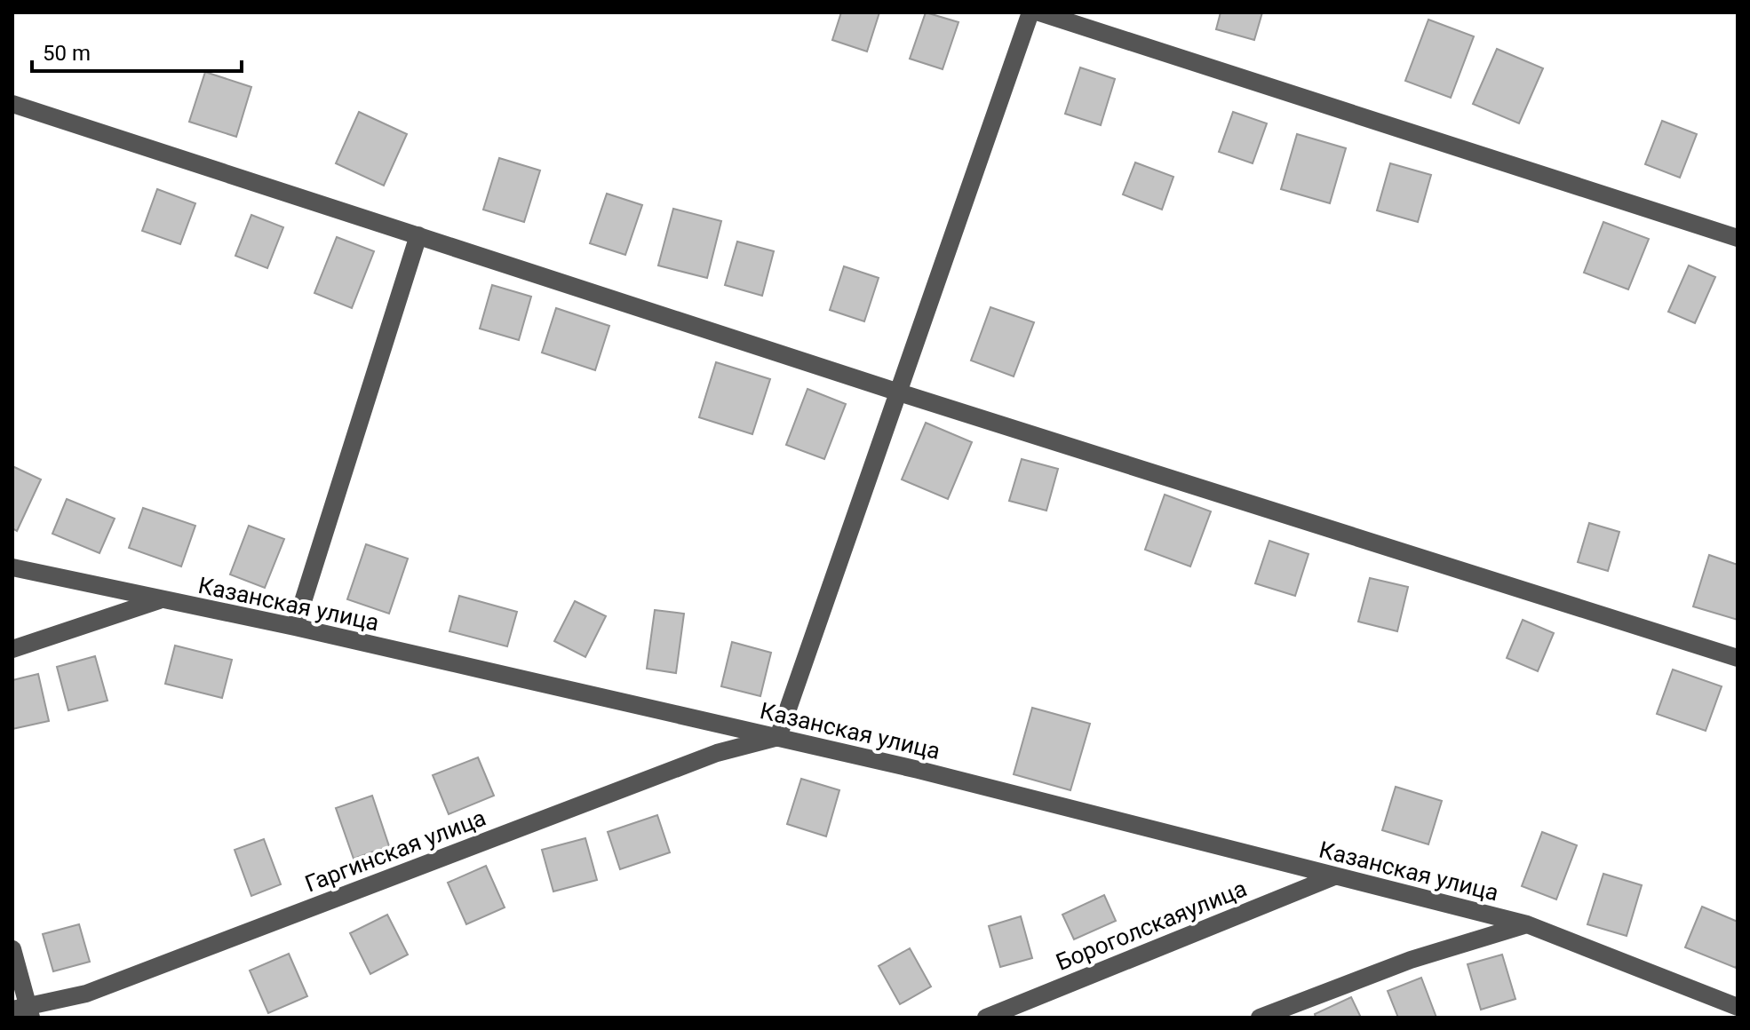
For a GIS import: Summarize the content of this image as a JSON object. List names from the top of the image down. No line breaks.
{"streets":{"street":["Казанская улица","Гаргинская улица","Бороголскаяулица"]},"crossings":[["Казанская улица","Гаргинская улица"],["Казанская улица","Бороголскаяулица"]],"scale_bar":"50 m"}
